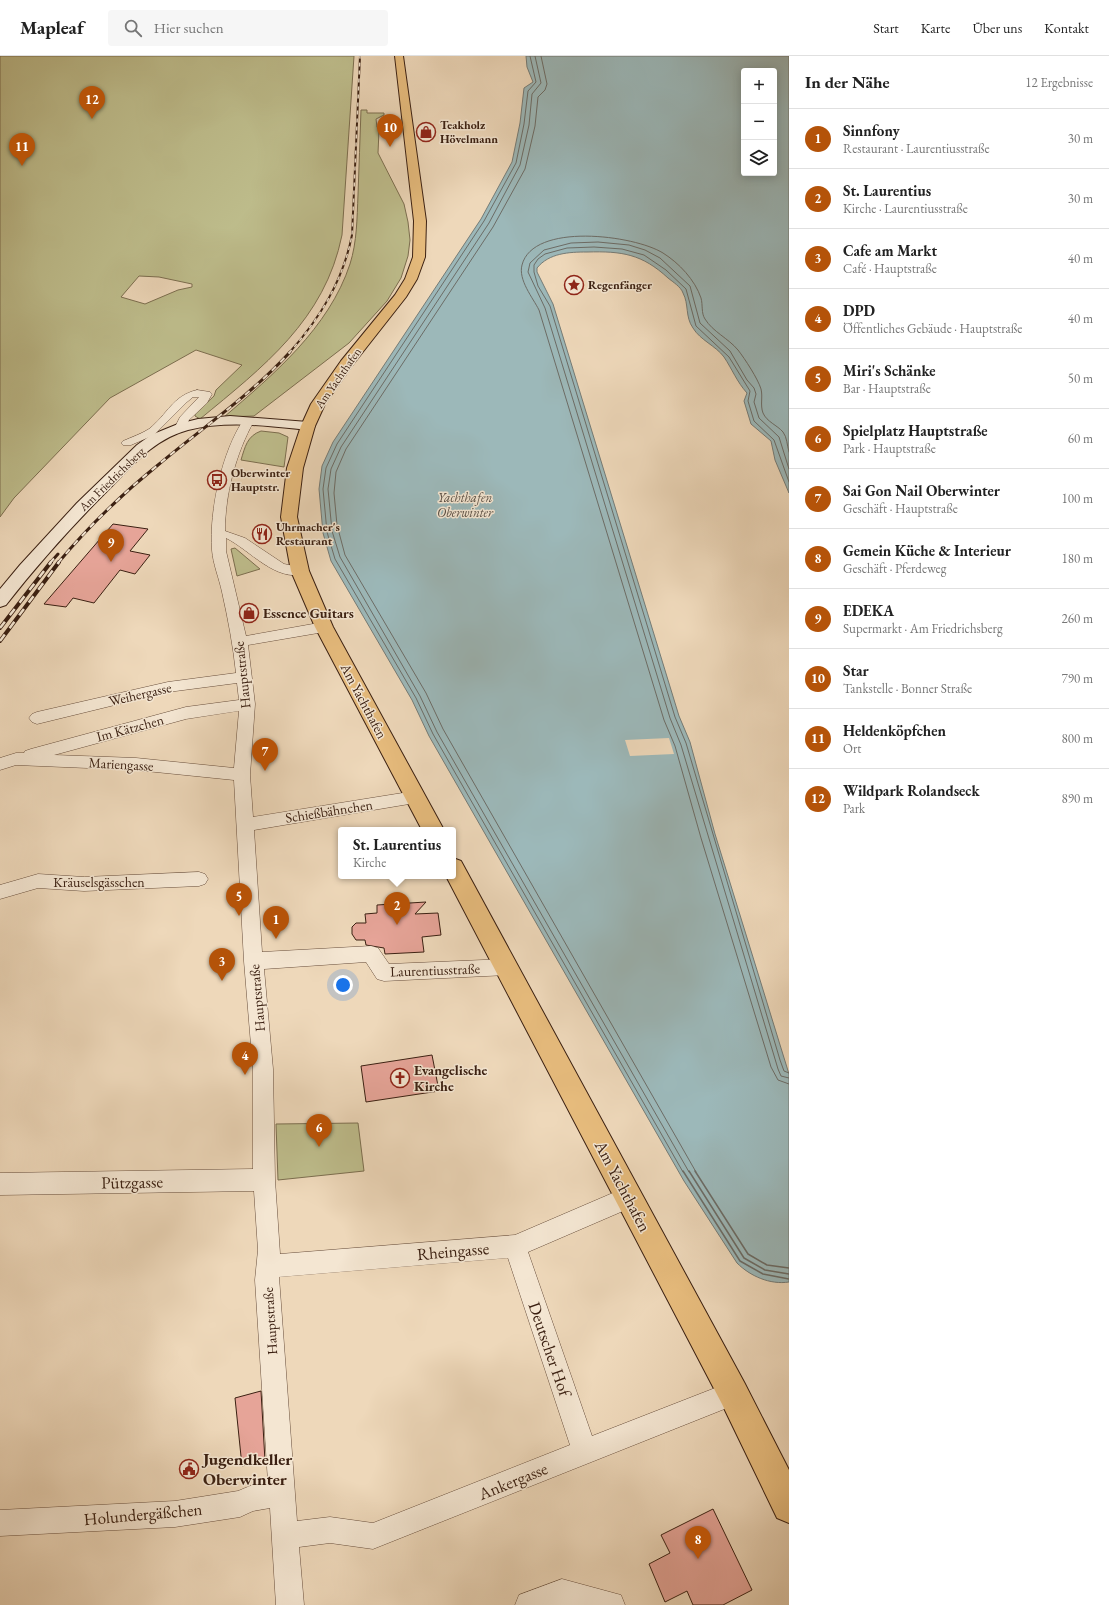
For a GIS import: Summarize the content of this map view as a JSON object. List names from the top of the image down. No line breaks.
{"streets":{"main road":["Am Yachthafen"],"street":["Am Friedrichsberg","Hauptstraße","Weihergasse","Im Kätzchen","Mariengasse","Schießbähnchen","Kräuselsgässchen","Laurentiusstraße","Pützgasse","Rheingasse","Deutscher Hof","Ankergasse","Holundergäßchen"]},"crossings":[["Am Yachthafen","Am Friedrichsberg"],["Am Yachthafen","Schießbähnchen"],["Am Yachthafen","Laurentiusstraße"],["Am Yachthafen","Rheingasse"],["Am Yachthafen","Ankergasse"],["Am Friedrichsberg","Hauptstraße"],["Hauptstraße","Weihergasse"],["Hauptstraße","Im Kätzchen"],["Hauptstraße","Mariengasse"],["Hauptstraße","Schießbähnchen"],["Hauptstraße","Laurentiusstraße"],["Hauptstraße","Pützgasse"],["Hauptstraße","Rheingasse"],["Hauptstraße","Ankergasse"],["Hauptstraße","Holundergäßchen"],["Im Kätzchen","Mariengasse"],["Rheingasse","Deutscher Hof"],["Deutscher Hof","Ankergasse"]],"water":["Yachthafen Oberwinter"],"places":{"shop":["Teakholz Hövelmann","Essence Guitars"],"place":["Regenfänger"],"bus stop":["Oberwinter Hauptstr."],"restaurant":["Uhrmacher's Restaurant"],"church":["Evangelische Kirche"],"public building":["Jugendkeller Oberwinter"]},"page":{"header":"Mapleaf","search":"Hier suchen","nav":["Start","Karte","Über uns","Kontakt"],"heading":["In der Nähe","12 Ergebnisse"],"map_buttons":["+","−"],"pins":["12","10","11","9","7","5","2","1","3","4","6","8"],"list":[{"mark":"1","name":"Sinnfony","note":"Restaurant · Laurentiusstraße","value":"30 m"},{"mark":"2","name":"St. Laurentius","note":"Kirche · Laurentiusstraße","value":"30 m"},{"mark":"3","name":"Cafe am Markt","note":"Café · Hauptstraße","value":"40 m"},{"mark":"4","name":"DPD","note":"Öffentliches Gebäude · Hauptstraße","value":"40 m"},{"mark":"5","name":"Miri's Schänke","note":"Bar · Hauptstraße","value":"50 m"},{"mark":"6","name":"Spielplatz Hauptstraße","note":"Park · Hauptstraße","value":"60 m"},{"mark":"7","name":"Sai Gon Nail Oberwinter","note":"Geschäft · Hauptstraße","value":"100 m"},{"mark":"8","name":"Gemein Küche & Interieur","note":"Geschäft · Pferdeweg","value":"180 m"},{"mark":"9","name":"EDEKA","note":"Supermarkt · Am Friedrichsberg","value":"260 m"},{"mark":"10","name":"Star","note":"Tankstelle · Bonner Straße","value":"790 m"},{"mark":"11","name":"Heldenköpfchen","note":"Ort","value":"800 m"},{"mark":"12","name":"Wildpark Rolandseck","note":"Park","value":"890 m"}],"popup":["St. Laurentius","Kirche"]}}
